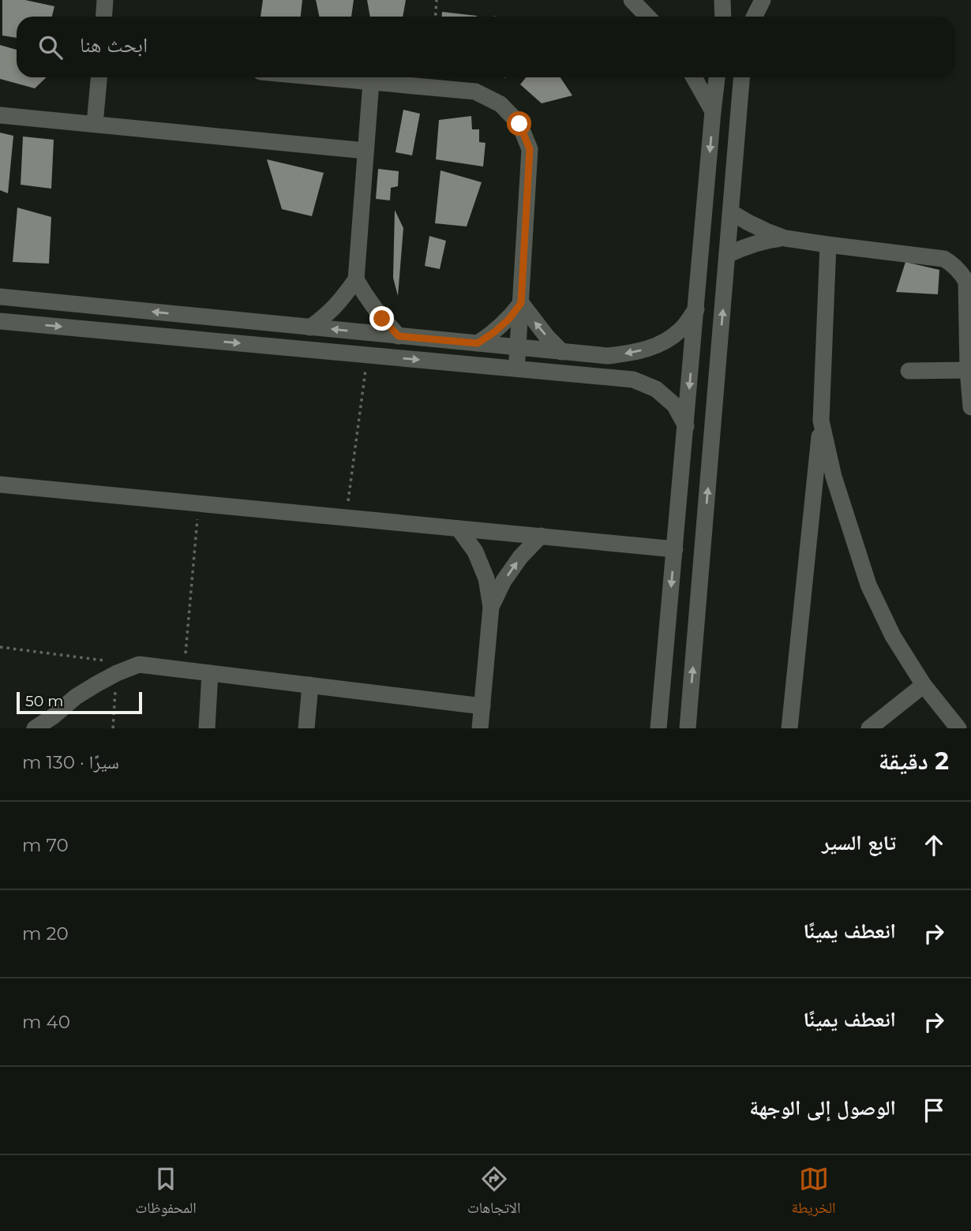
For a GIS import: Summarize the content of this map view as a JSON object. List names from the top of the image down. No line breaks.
{"scale_bar":"50 m","page":{"search":"ابحث هنا","scale":"50 m","heading":["2 دقيقة","سيرًا · 130 m"],"list":[["تابع السير","70 m"],["انعطف يمينًا","20 m"],["انعطف يمينًا","40 m"],"الوصول إلى الوجهة"],"nav":["الخريطة","الاتجاهات","المحفوظات"]}}
